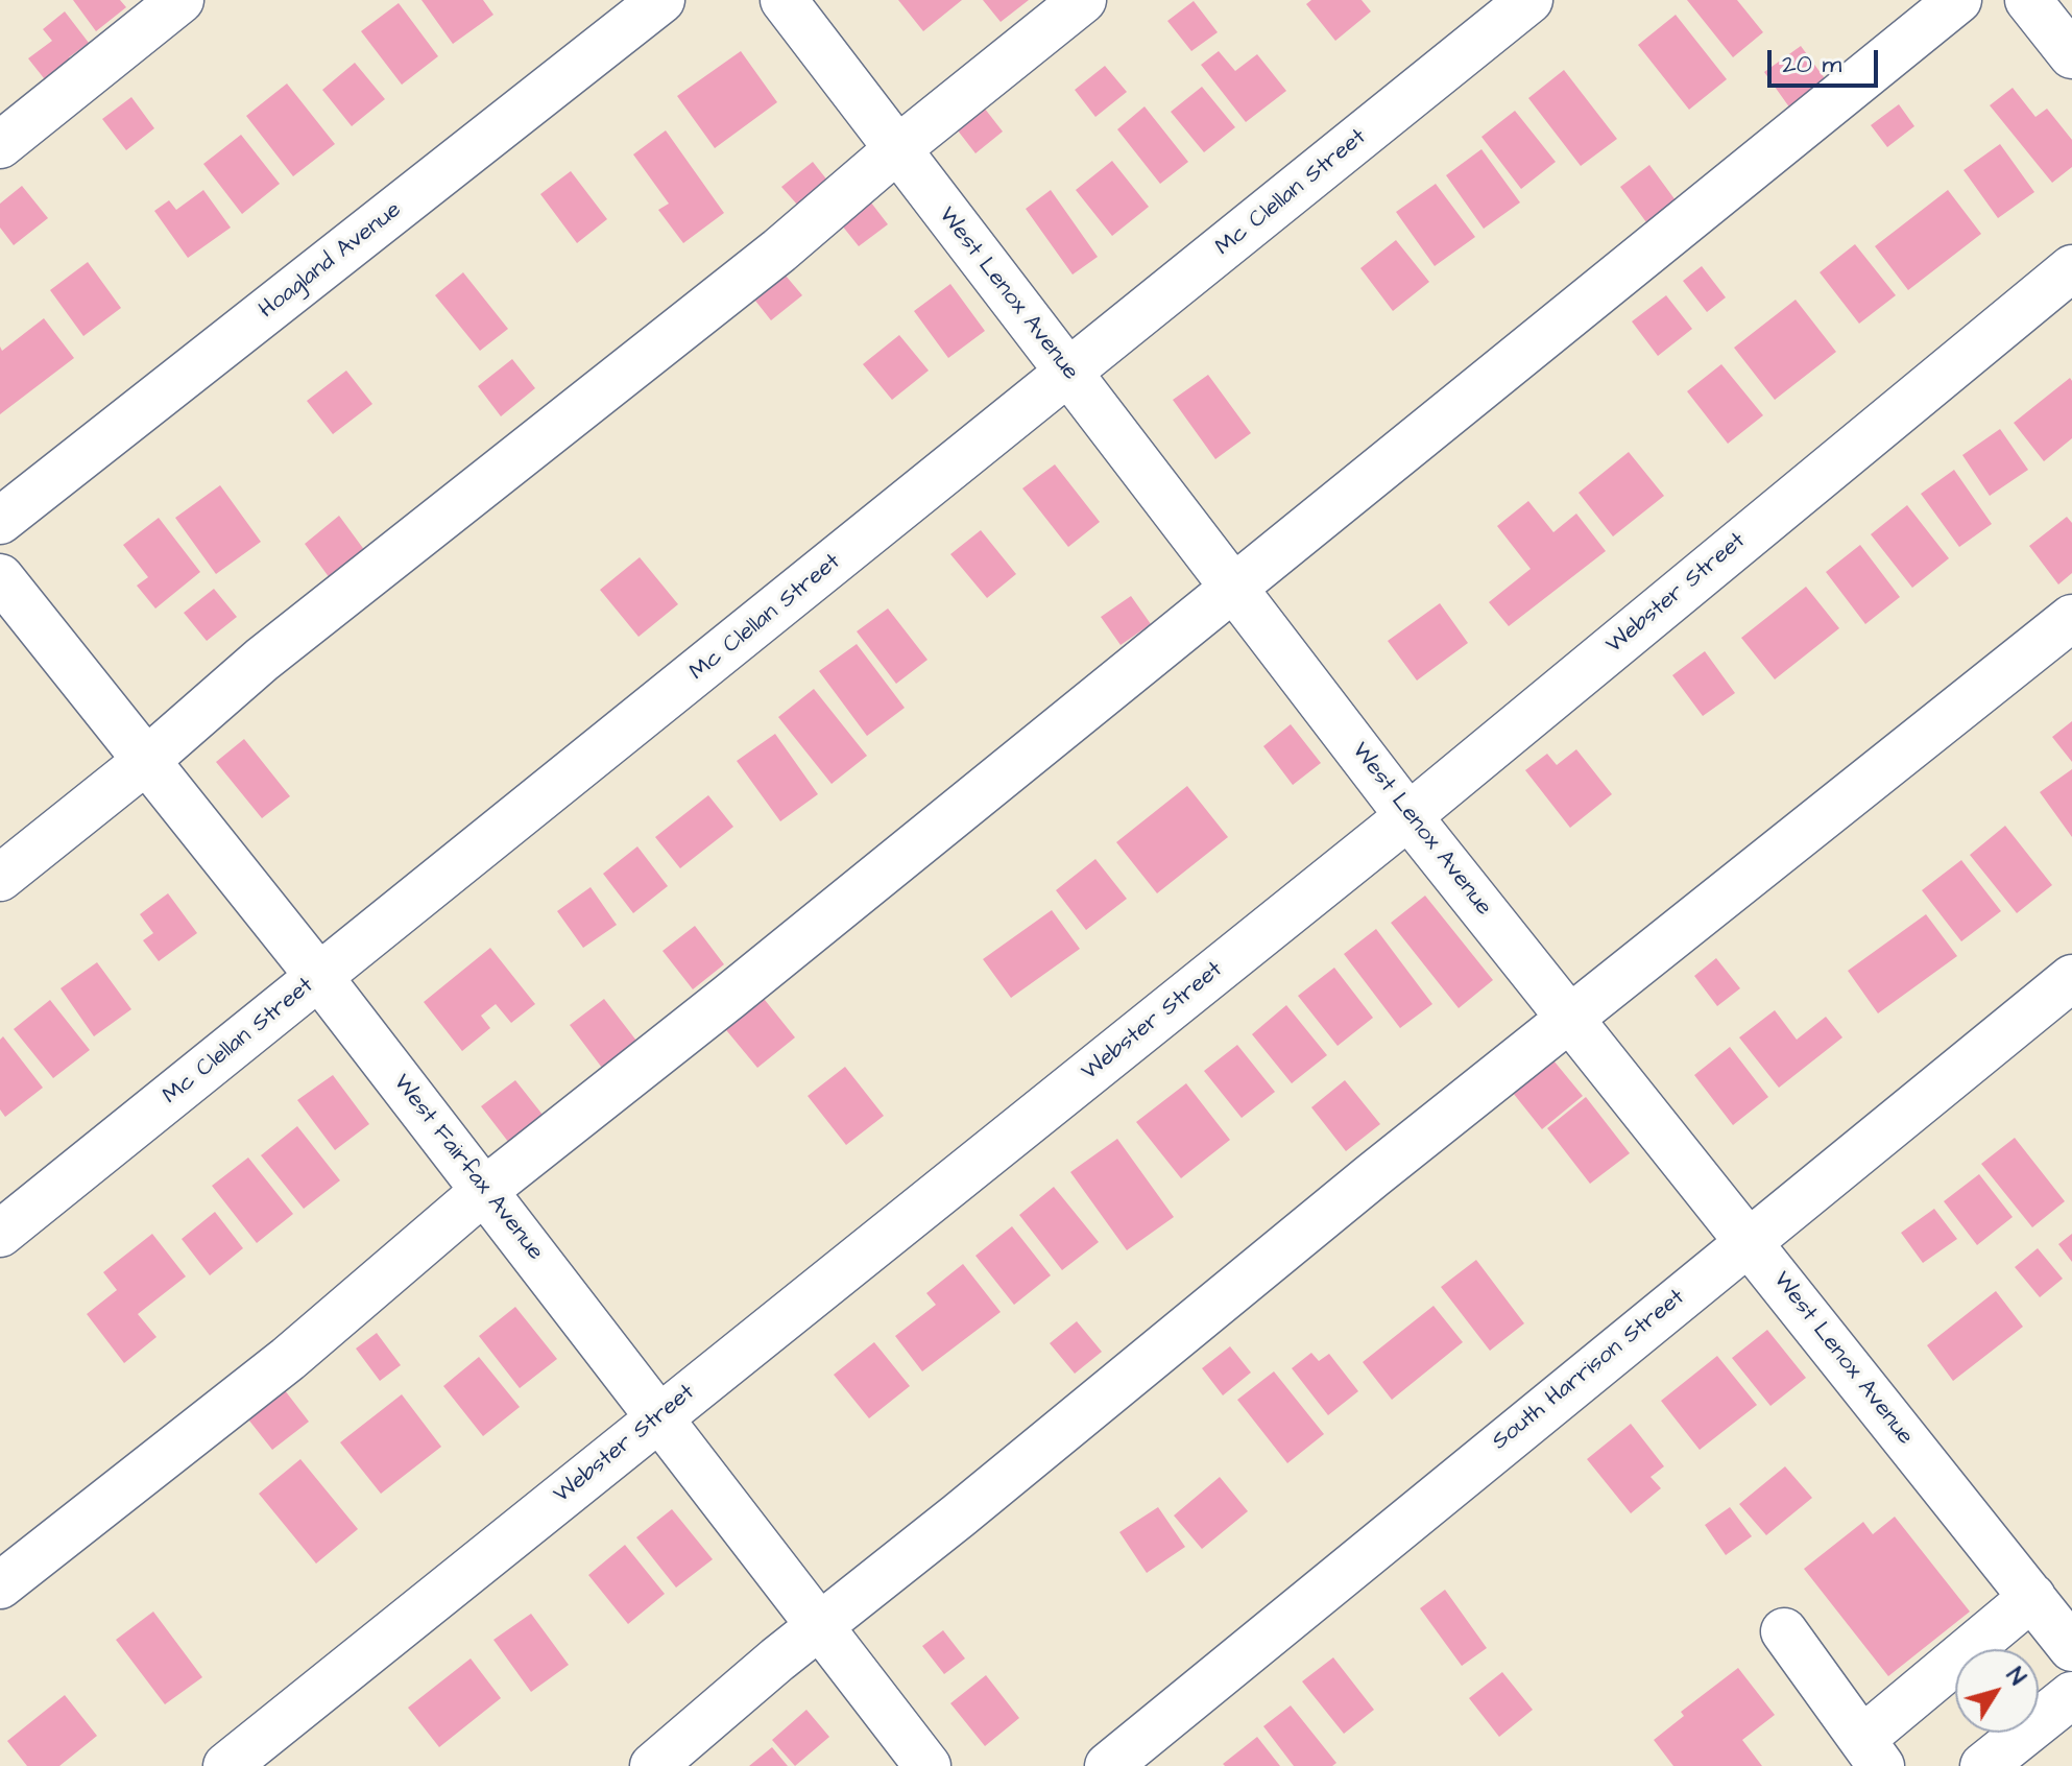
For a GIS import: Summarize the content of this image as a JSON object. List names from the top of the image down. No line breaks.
{"streets":{"street":["Mc Clellan Street","Hoagland Avenue","West Lenox Avenue","Webster Street","West Fairfax Avenue","South Harrison Street"]},"crossings":[["Mc Clellan Street","West Lenox Avenue"],["Mc Clellan Street","West Fairfax Avenue"],["West Lenox Avenue","Webster Street"],["West Lenox Avenue","South Harrison Street"],["Webster Street","West Fairfax Avenue"]],"scale_bar":"20 m","north":"top right"}
